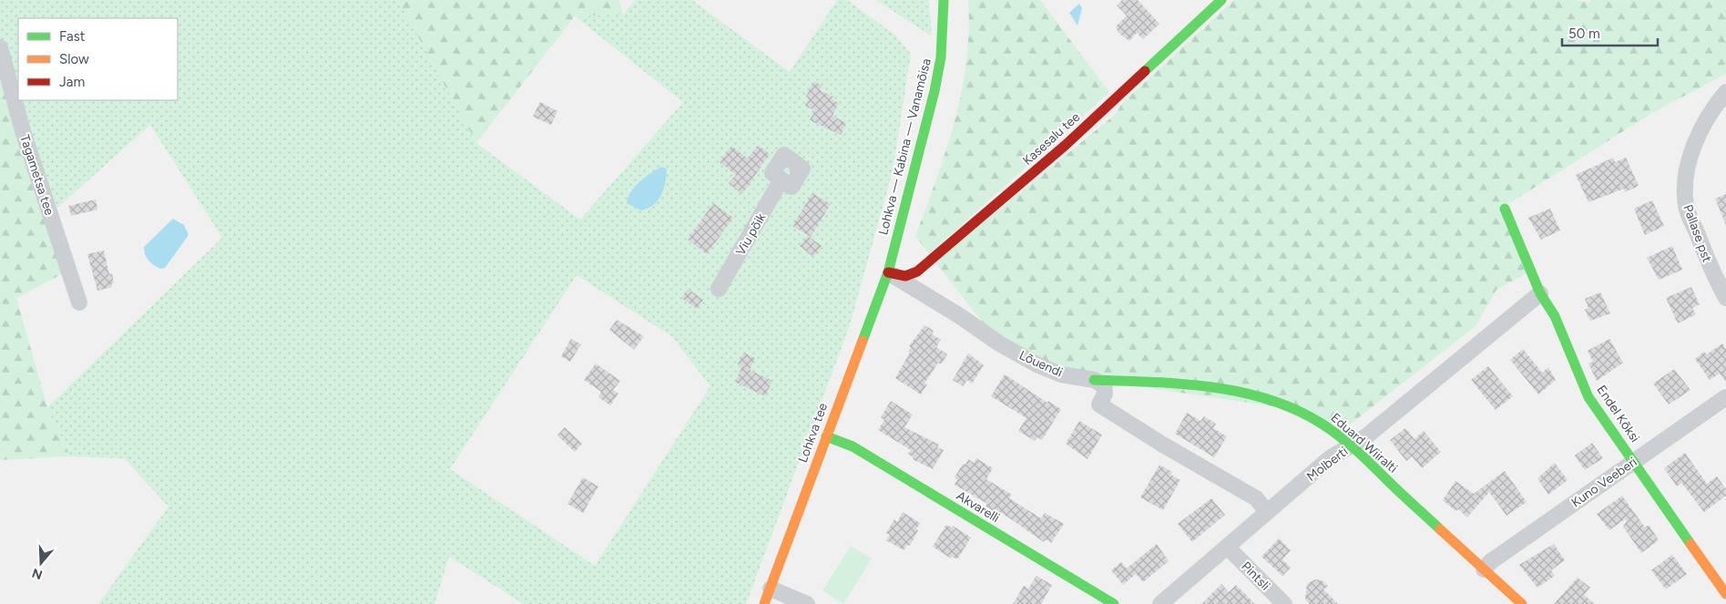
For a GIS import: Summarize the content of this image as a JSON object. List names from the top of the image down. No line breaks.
{"streets":{"street":["Kasesalu tee","Lohkva — Kabina — Vanamõisa","Tagametsa tee","Pallase pst","Viu põik","Lõuendi","Endel Kõksi","Lohkva tee","Eduard Wiiralti","Molberti","Kuno Veeberi","Akvarelli","Pintsli"]},"crossings":[["Kasesalu tee","Lohkva — Kabina — Vanamõisa"],["Kasesalu tee","Lõuendi"],["Kasesalu tee","Lohkva tee"],["Lohkva — Kabina — Vanamõisa","Lõuendi"],["Lohkva — Kabina — Vanamõisa","Lohkva tee"],["Lõuendi","Lohkva tee"],["Lõuendi","Eduard Wiiralti"],["Endel Kõksi","Molberti"],["Endel Kõksi","Kuno Veeberi"],["Lohkva tee","Akvarelli"],["Eduard Wiiralti","Molberti"],["Eduard Wiiralti","Kuno Veeberi"],["Molberti","Pintsli"]],"legend":["Fast","Slow","Jam"],"scale_bar":"50 m","north":"bottom"}
